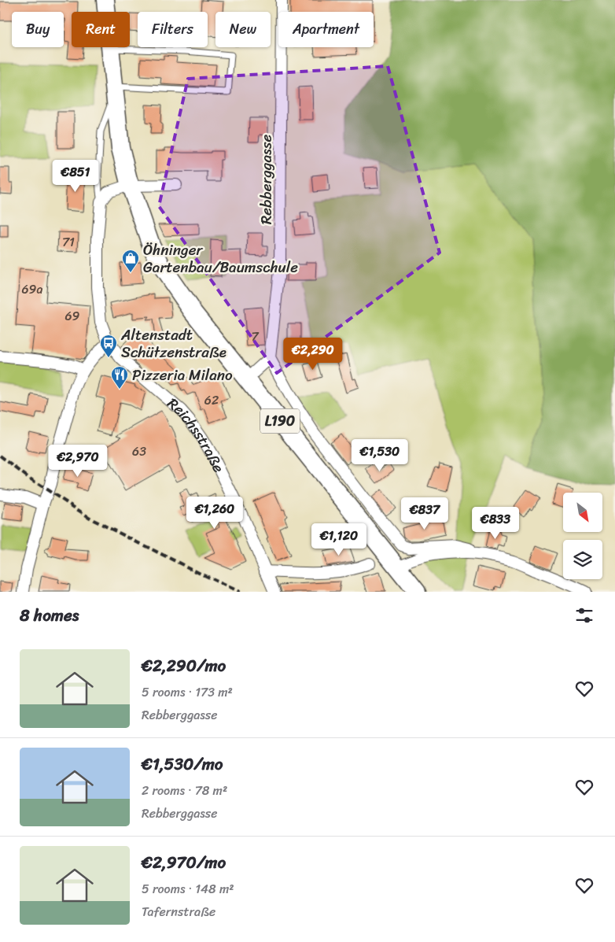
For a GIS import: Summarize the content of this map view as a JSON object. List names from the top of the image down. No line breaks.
{"streets":{"main road":["L190","Reichsstraße"],"street":["Rebberggasse"]},"crossings":[["L190","Reichsstraße"]],"places":{"shop":["Öhninger Gartenbau/Baumschule"],"bus stop":["Altenstadt Schützenstraße"],"restaurant":["Pizzeria Milano"]},"house_numbers":["71","69a","69","7","62","63"],"north":"bottom right","page":{"chip":["Buy","Rent","Filters","New","Apartment"],"price":["€851","€2,290","€1,530","€2,970","€1,260","€837","€833","€1,120"],"heading":"8 homes","list":[{"name":"€2,290/mo","note":"5 rooms · 173 m² · Rebberggasse"},{"name":"€1,530/mo","note":"2 rooms · 78 m² · Rebberggasse"},{"name":"€2,970/mo","note":"5 rooms · 148 m² · Tafernstraße"}]}}
